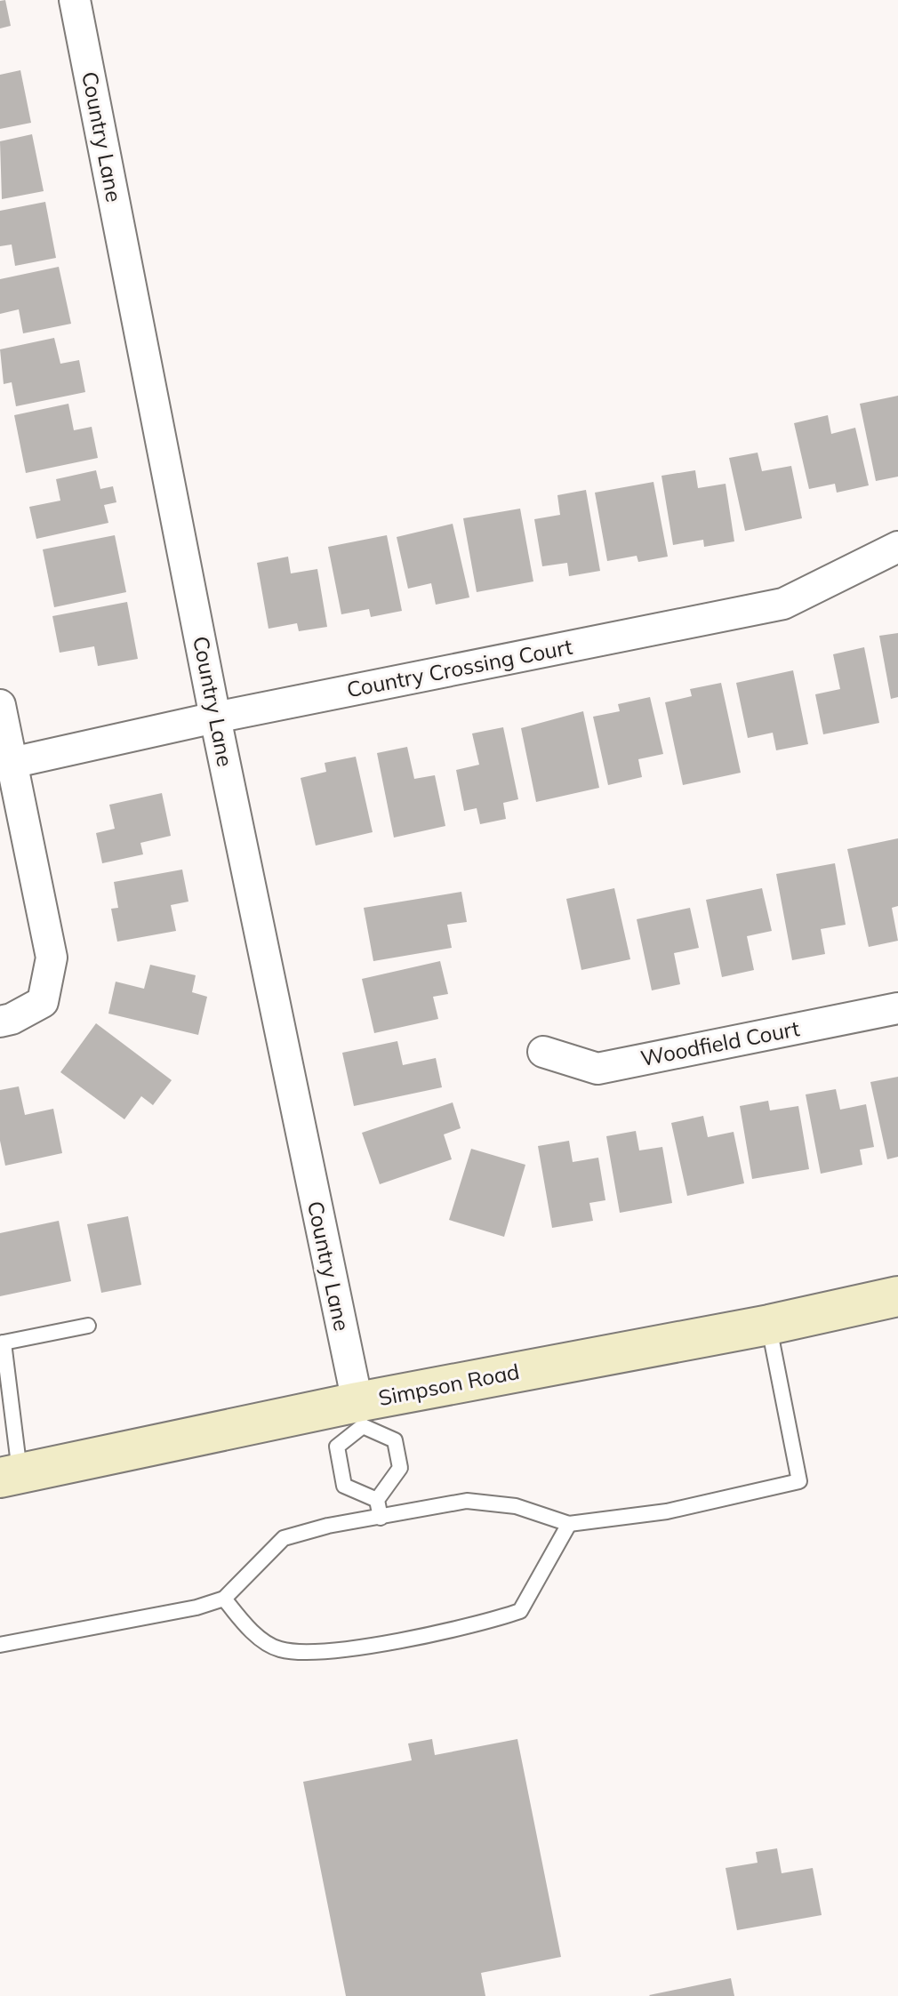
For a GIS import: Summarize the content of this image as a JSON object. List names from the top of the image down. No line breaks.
{"streets":{"main road":["Simpson Road"],"street":["Country Lane","Country Crossing Court","Woodfield Court"]},"crossings":[["Country Lane","Country Crossing Court"],["Country Lane","Simpson Road"]]}
